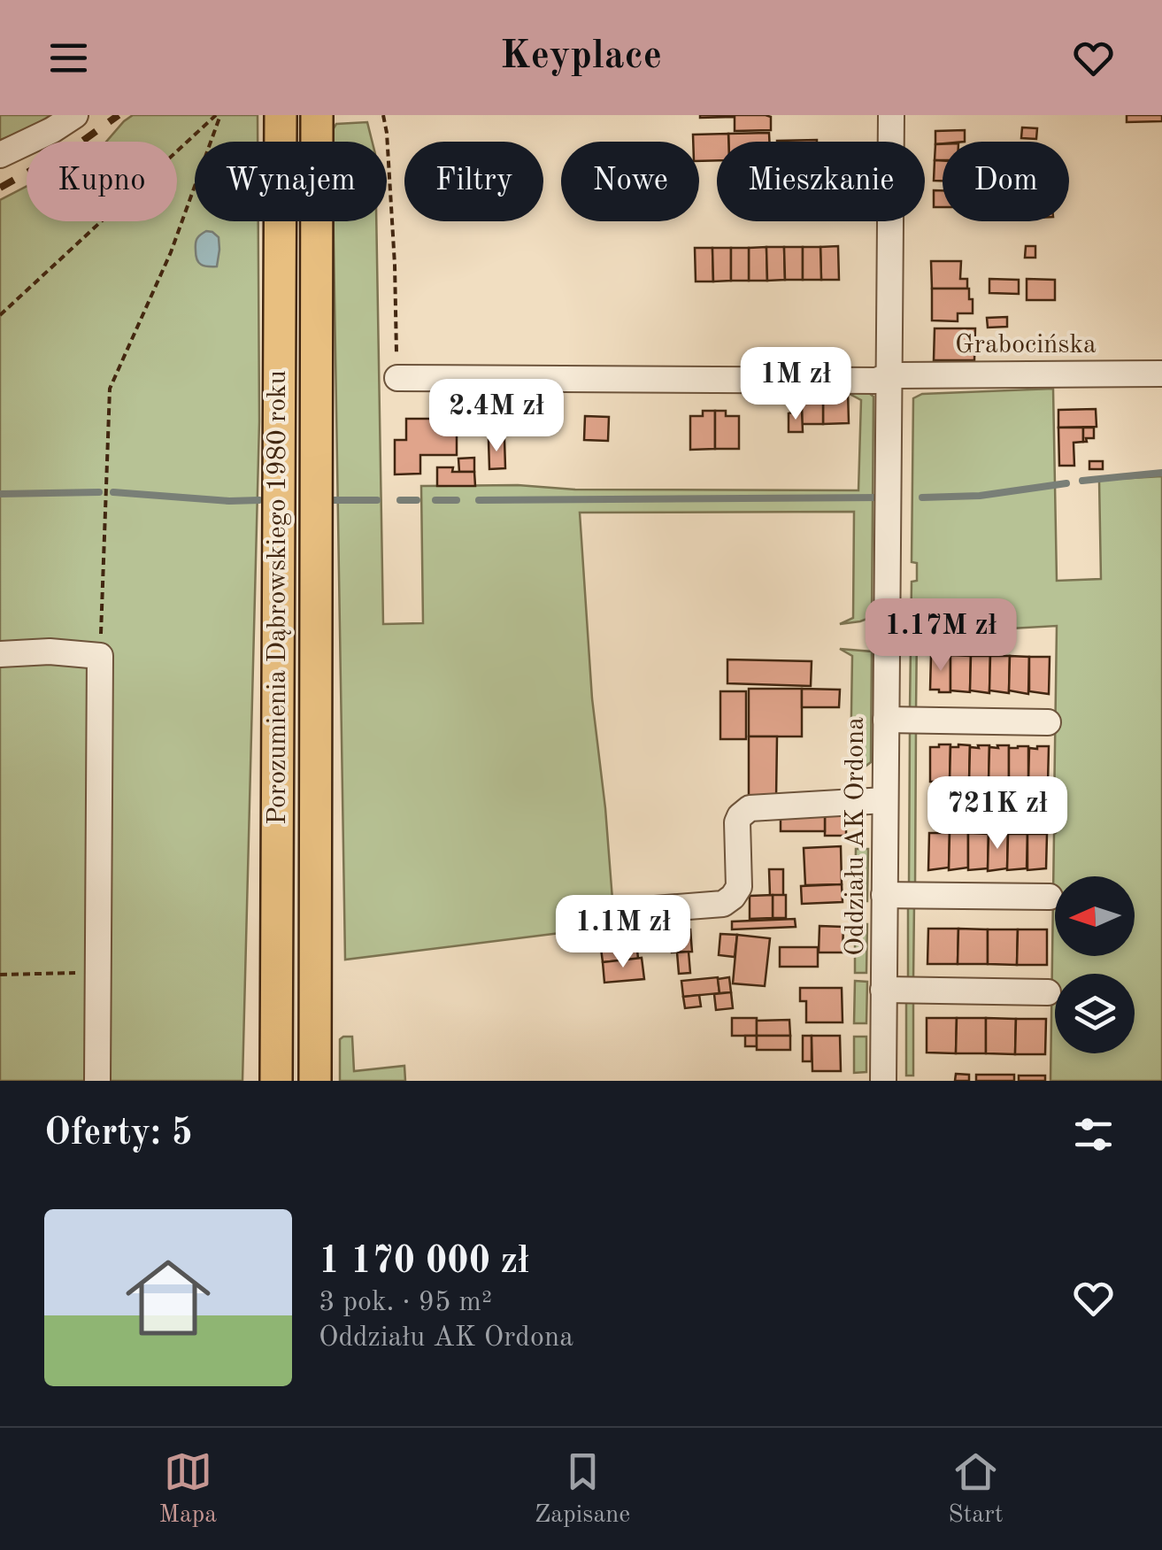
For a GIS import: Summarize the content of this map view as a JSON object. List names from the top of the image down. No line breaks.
{"streets":{"main road":["Porozumienia Dąbrowskiego 1980 roku"],"street":["Grabocińska","Oddziału AK Ordona"]},"crossings":[["Grabocińska","Oddziału AK Ordona"]],"north":"left","page":{"header":"Keyplace","chip":["Kupno","Wynajem","Filtry","Nowe","Mieszkanie","Dom"],"price":["1M zł","2.4M zł","1.17M zł","721K zł","1.1M zł"],"heading":"Oferty: 5","list":[{"name":"1 170 000 zł","note":"3 pok. · 95 m² · Oddziału AK Ordona"}],"tabs":["Mapa","Zapisane","Start"]}}
